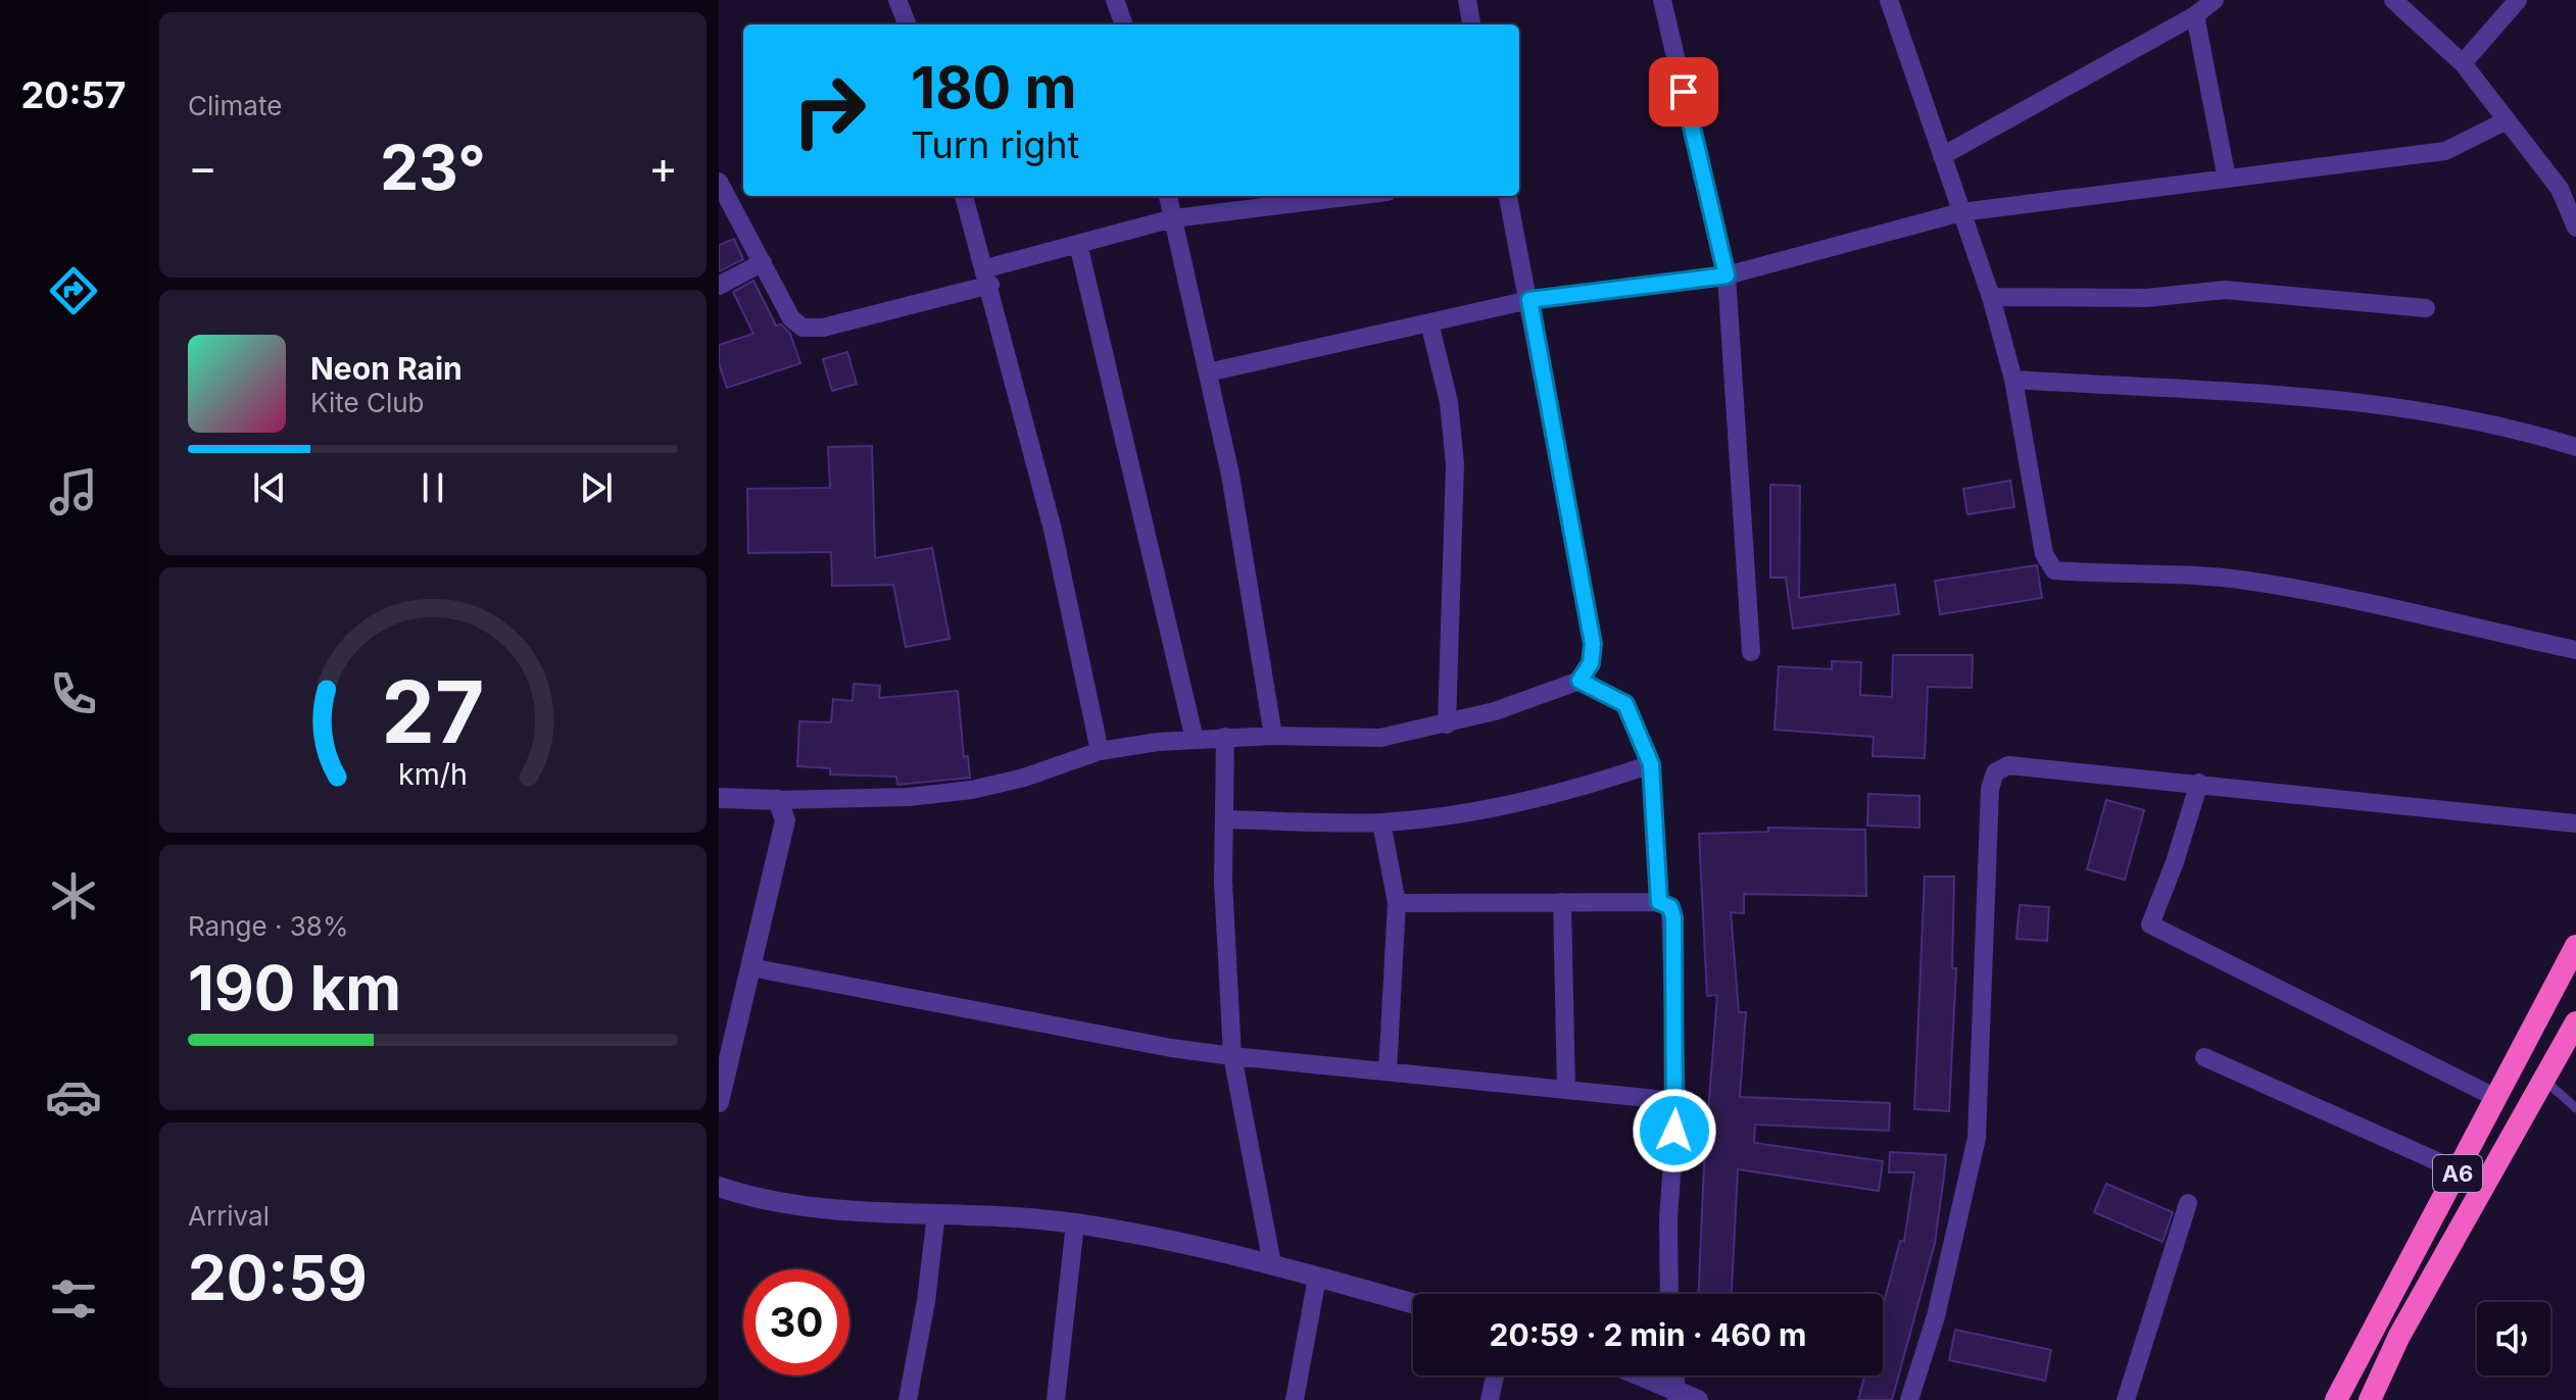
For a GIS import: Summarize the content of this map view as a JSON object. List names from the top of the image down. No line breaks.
{"streets":{"highway":["A6"]},"page":{"tabs":"20:57","tile":["Climate",["Range · 38%","190 km"],["Arrival","20:59"]],"turn":["180 m","Turn right"],"heat":["−","23°","+"],"song":["Neon Rain","Kite Club"],"limit":"30","trip":"20:59 · 2 min · 460 m","gauge":["27","km/h"]}}
